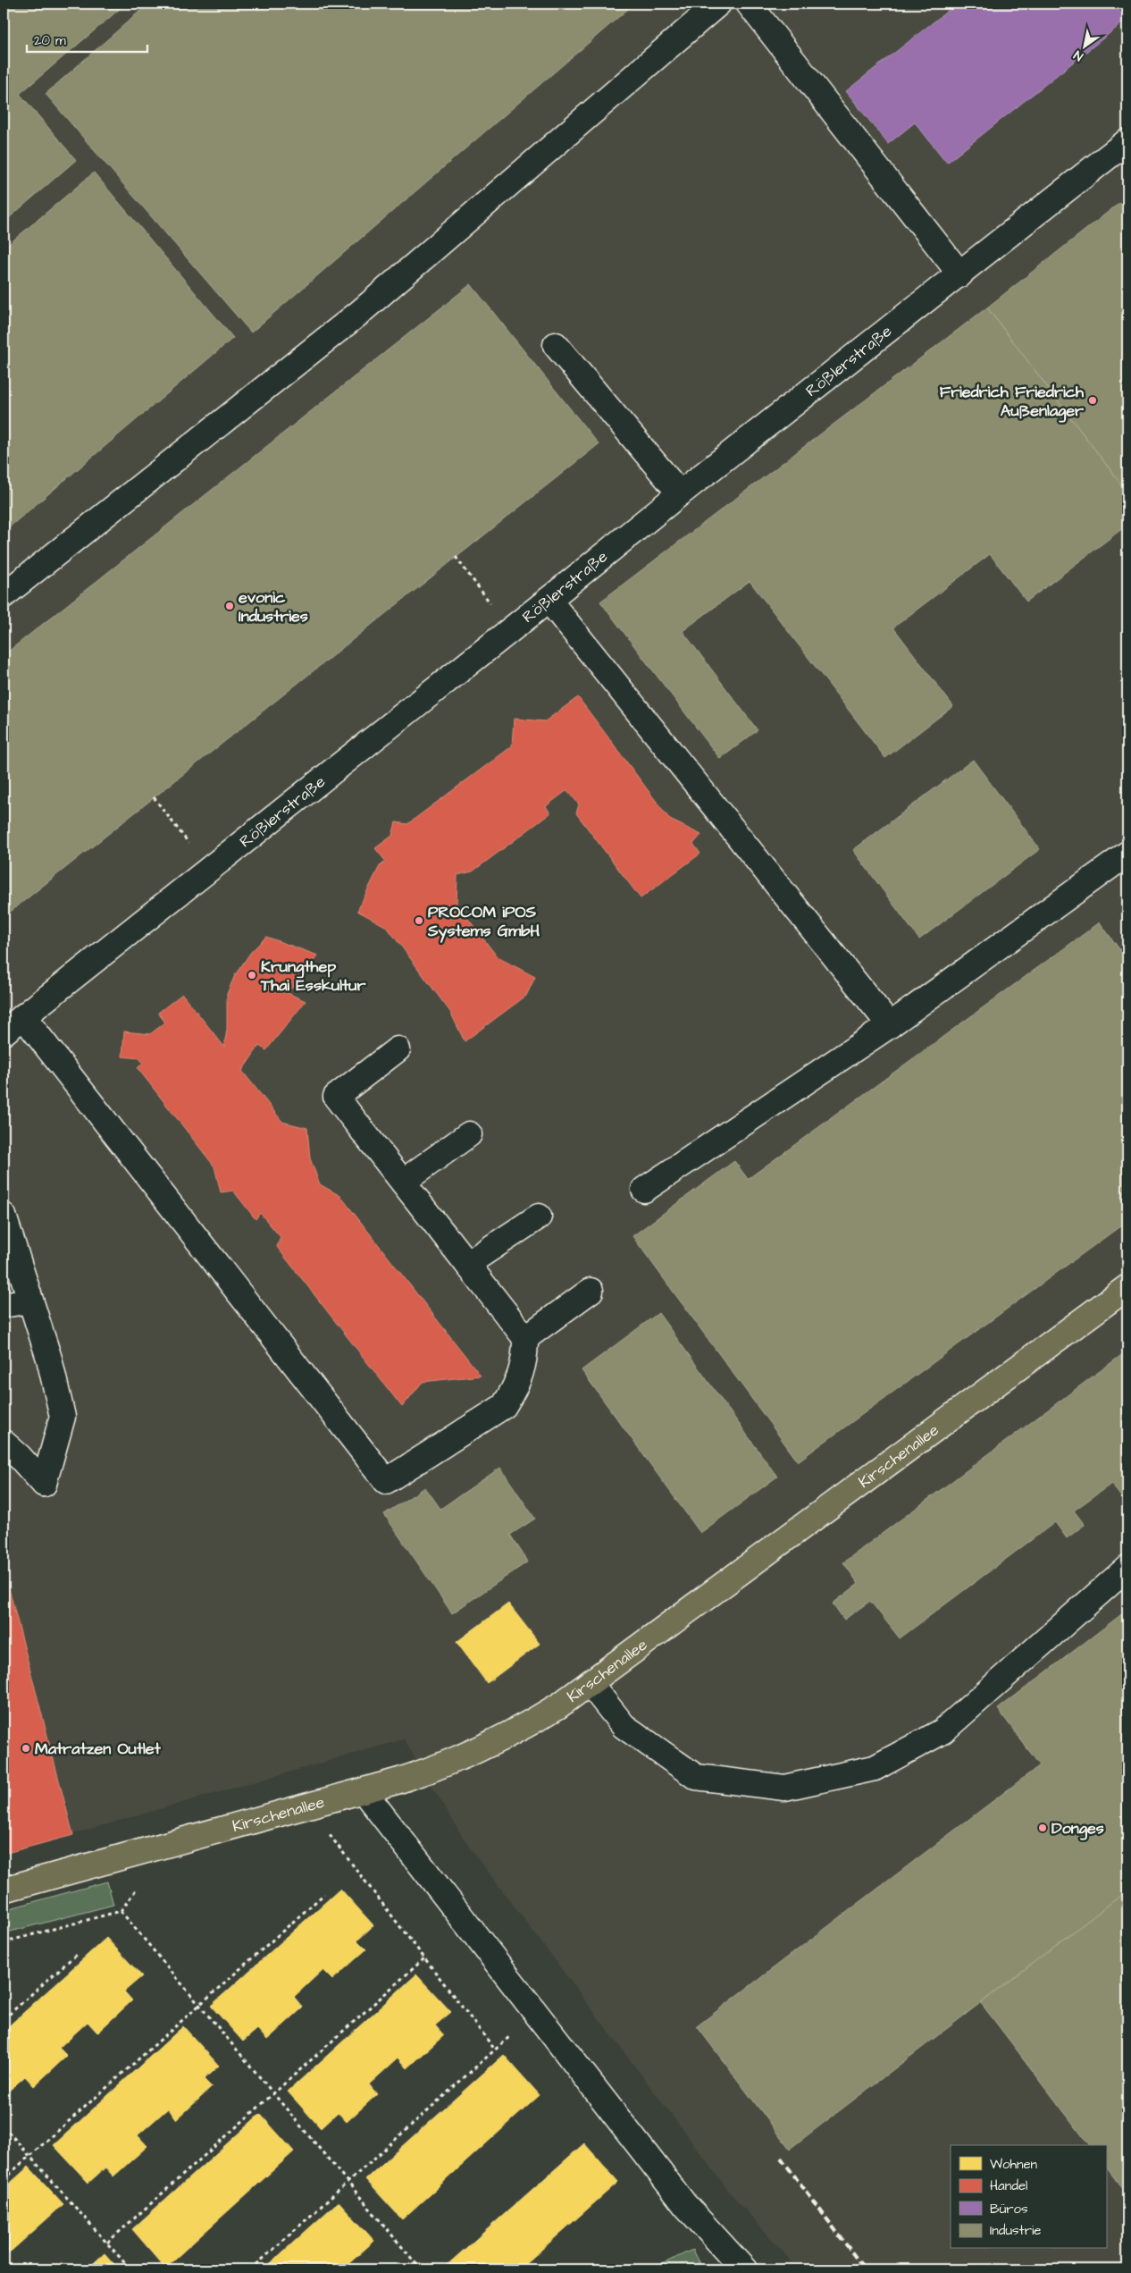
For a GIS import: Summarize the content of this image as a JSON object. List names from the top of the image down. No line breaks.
{"streets":{"main road":["Kirschenallee"],"street":["Rößlerstraße"]},"places":["Friedrich Friedrich Außenlager","evonic Industries","PROCOM iPOS Systems GmbH","Krungthep Thai Esskultur","Matratzen Outlet","Donges"],"legend":["Wohnen","Handel","Büros","Industrie"],"scale_bar":"20 m","north":"bottom left"}
